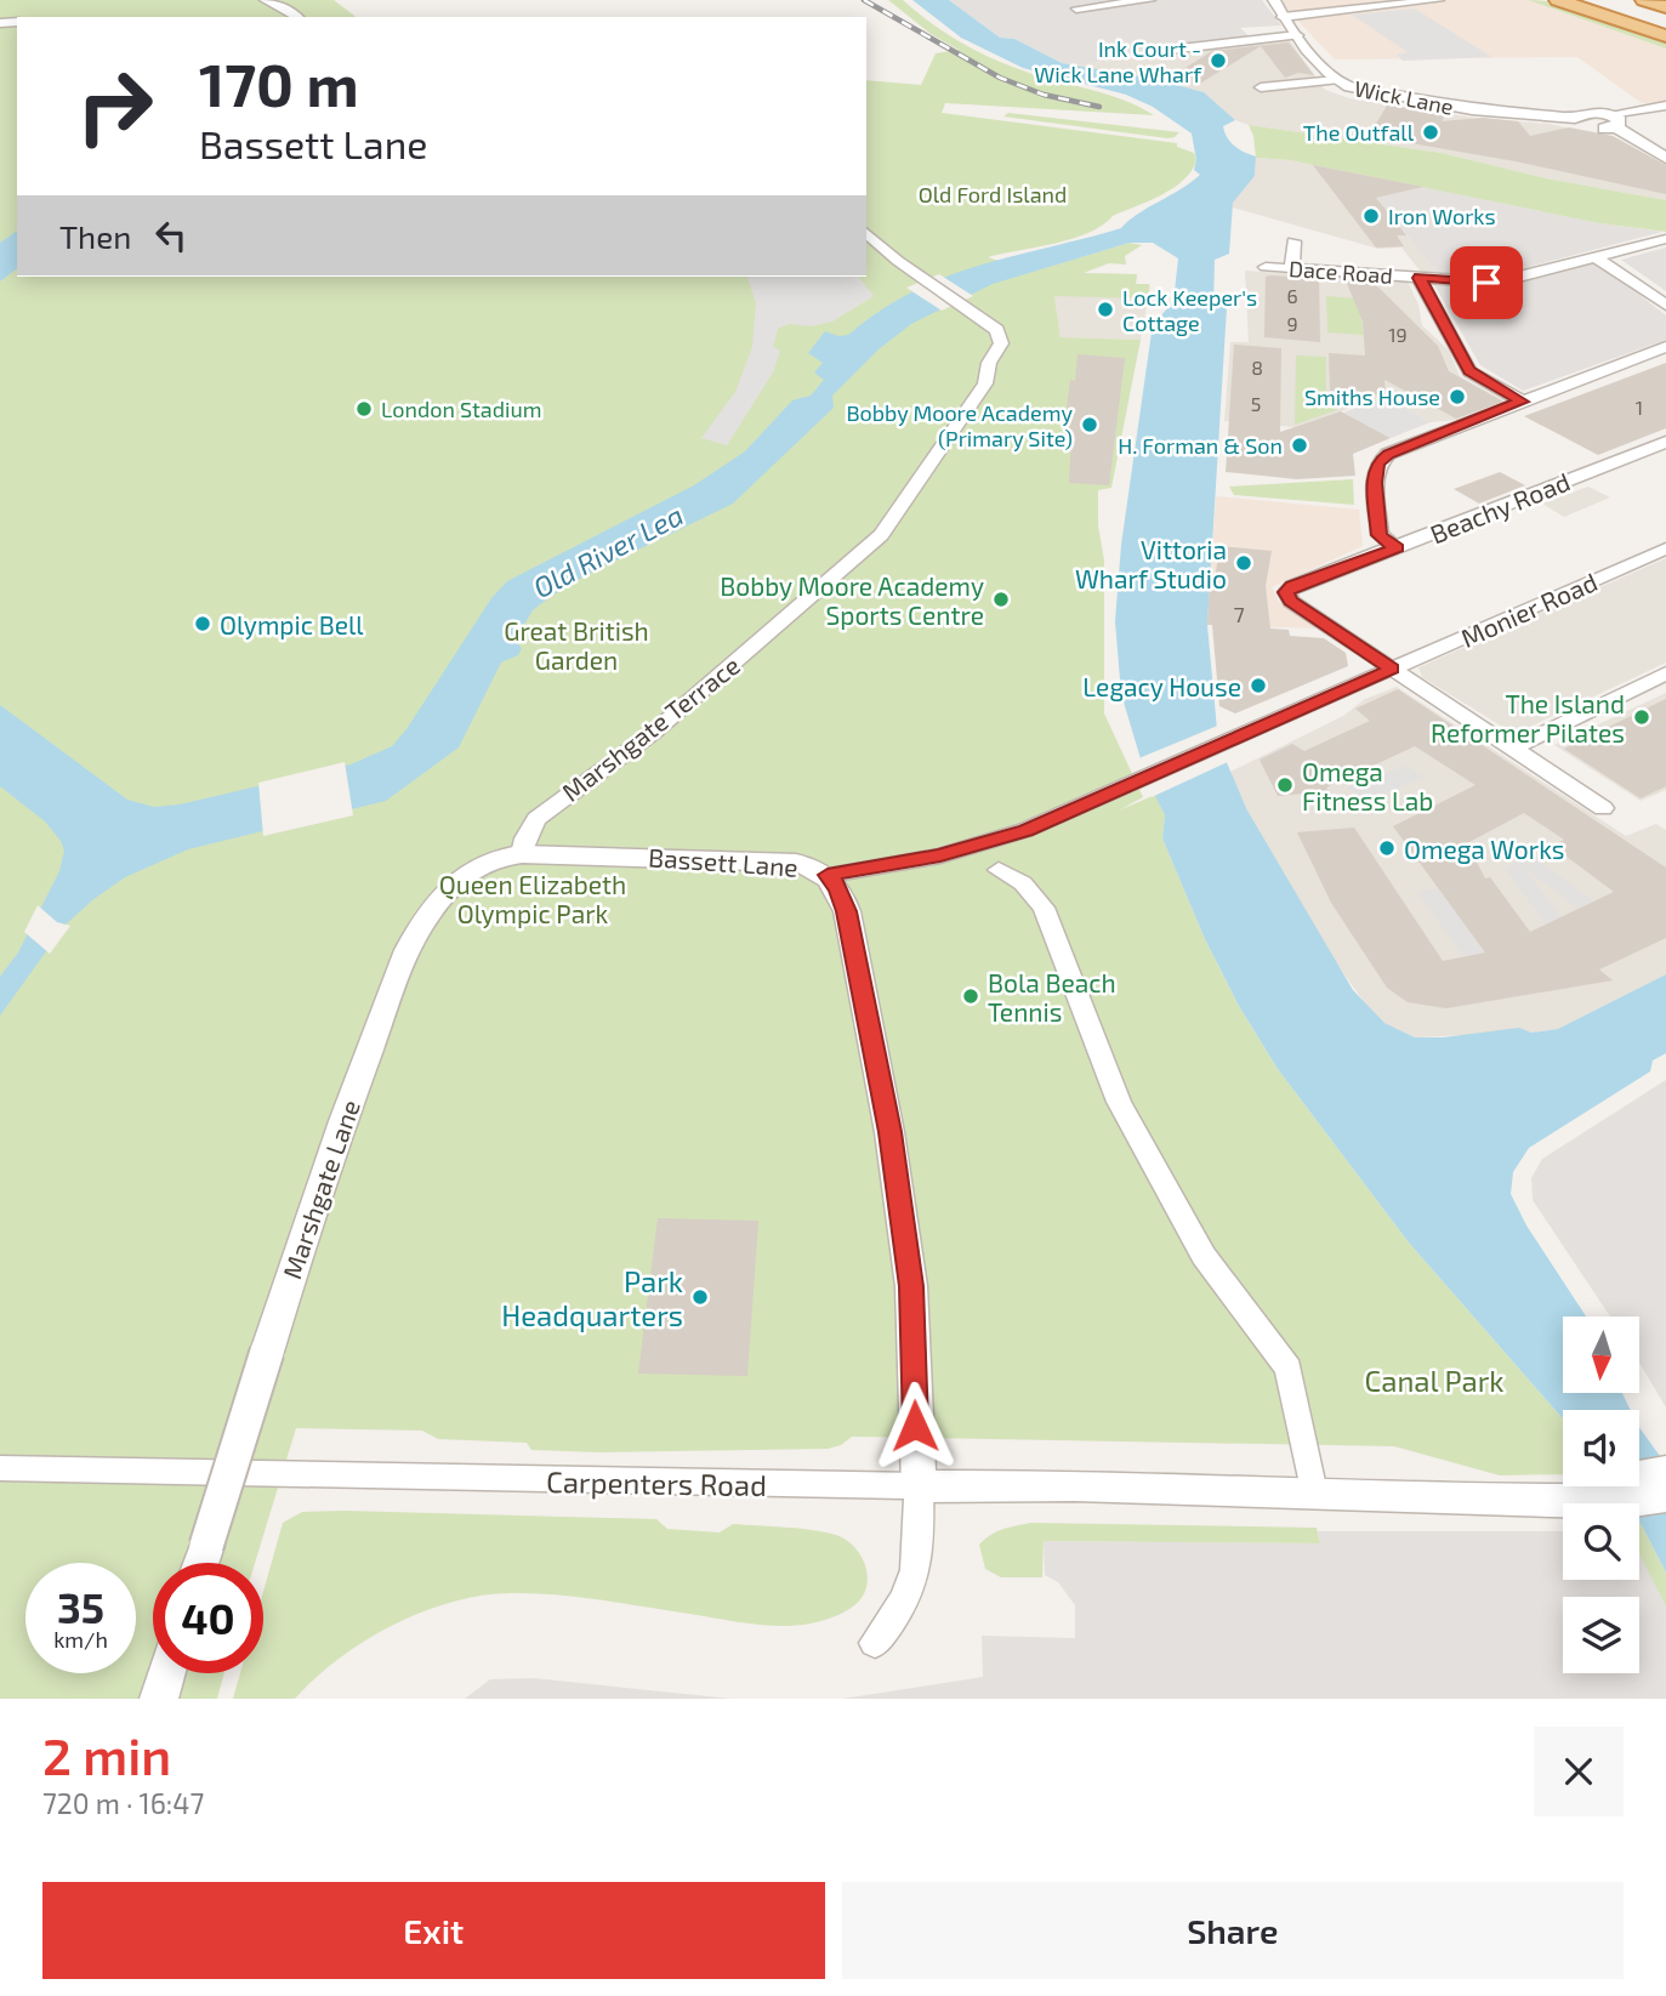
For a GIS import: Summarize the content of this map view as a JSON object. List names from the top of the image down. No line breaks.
{"streets":{"street":["Wick Lane","Dace Road","Beachy Road","Monier Road","Marshgate Terrace","Bassett Lane","Marshgate Lane","Carpenters Road"]},"crossings":[["Beachy Road","Monier Road"],["Beachy Road","Bassett Lane"],["Monier Road","Bassett Lane"],["Marshgate Terrace","Bassett Lane"],["Marshgate Terrace","Marshgate Lane"],["Bassett Lane","Marshgate Lane"]],"water":["Old River Lea"],"parks":["Old Ford Island","Great British Garden","Queen Elizabeth Olympic Park","Canal Park"],"places":["Ink Court - Wick Lane Wharf","The Outfall","Iron Works","Lock Keeper's Cottage","Smiths House","London Stadium","Bobby Moore Academy (Primary Site)","H. Forman & Son","Vittoria Wharf Studio","Bobby Moore Academy Sports Centre","Olympic Bell","Legacy House","The Island Reformer Pilates","Omega Fitness Lab","Omega Works","Bola Beach Tennis","Park Headquarters"],"house_numbers":["6","9","19","8","5","1","7"],"north":"bottom","page":{"turn":["170 m","Bassett Lane"],"then":"Then","speed":"35 km/h","limit":"40","heading":["2 min","720 m · 16:47"],"buttons":["Exit","Share"]}}
